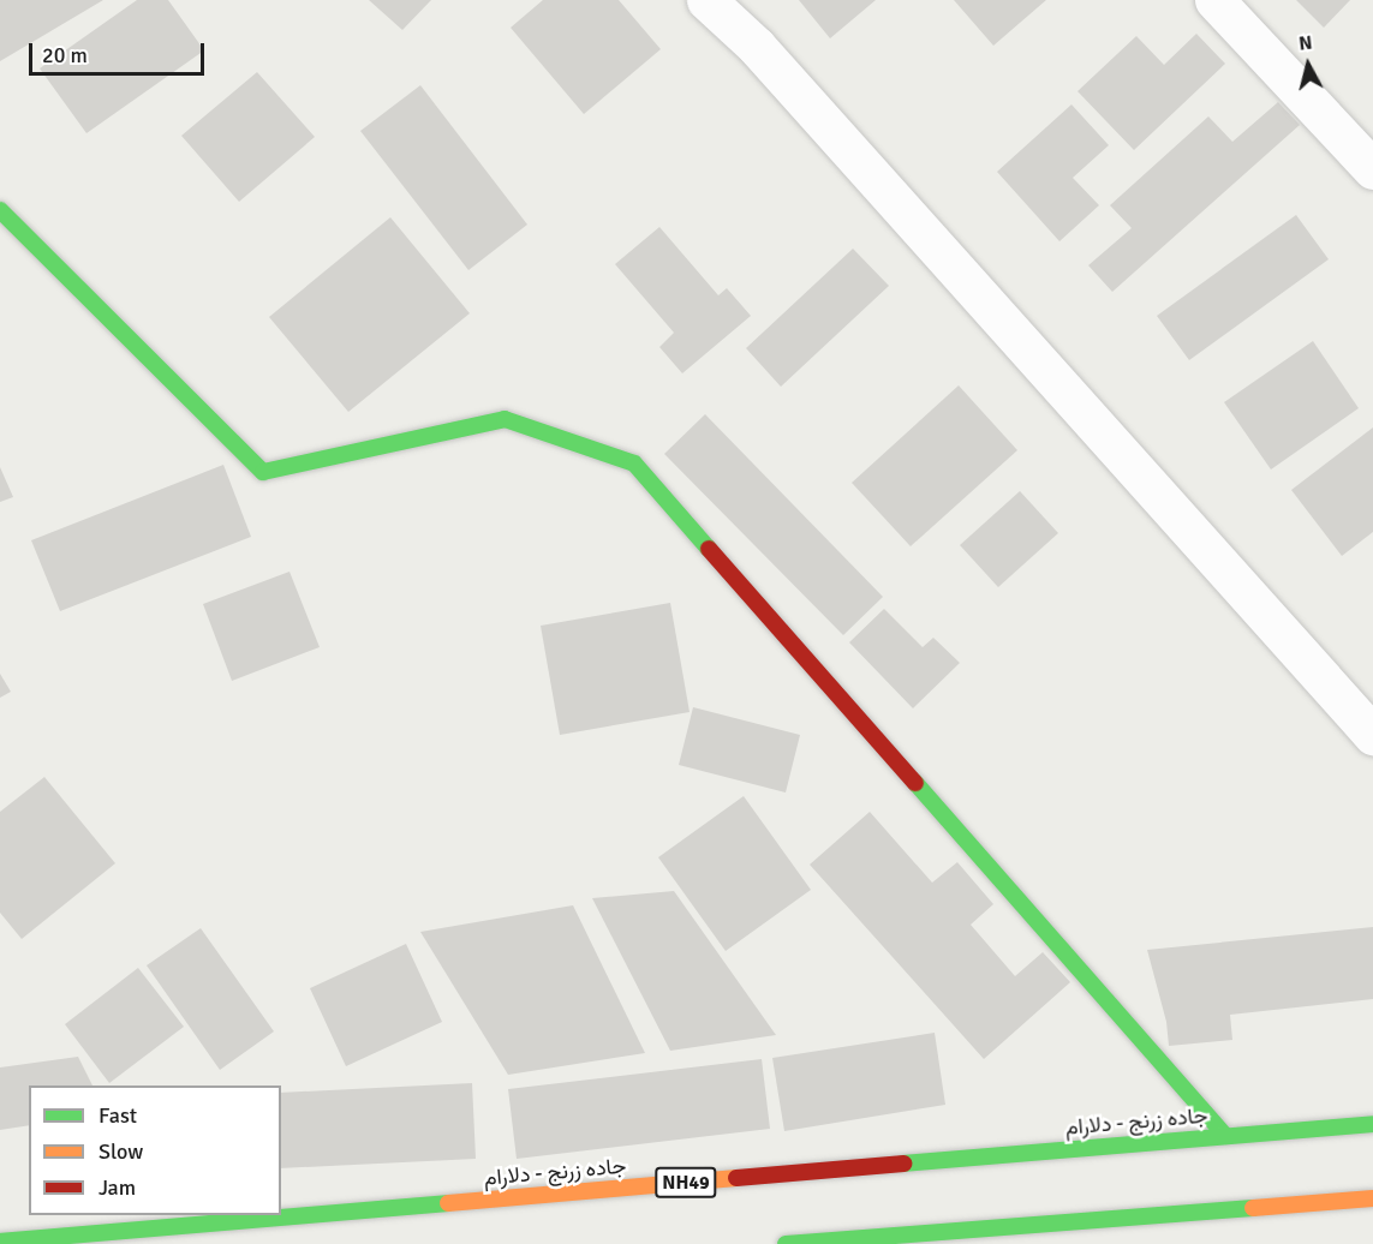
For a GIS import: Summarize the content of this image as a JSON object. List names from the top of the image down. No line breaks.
{"streets":{"main road":["جاده زرنج - دلارام","NH49"]},"legend":["Fast","Slow","Jam"],"scale_bar":"20 m","north":"top"}
